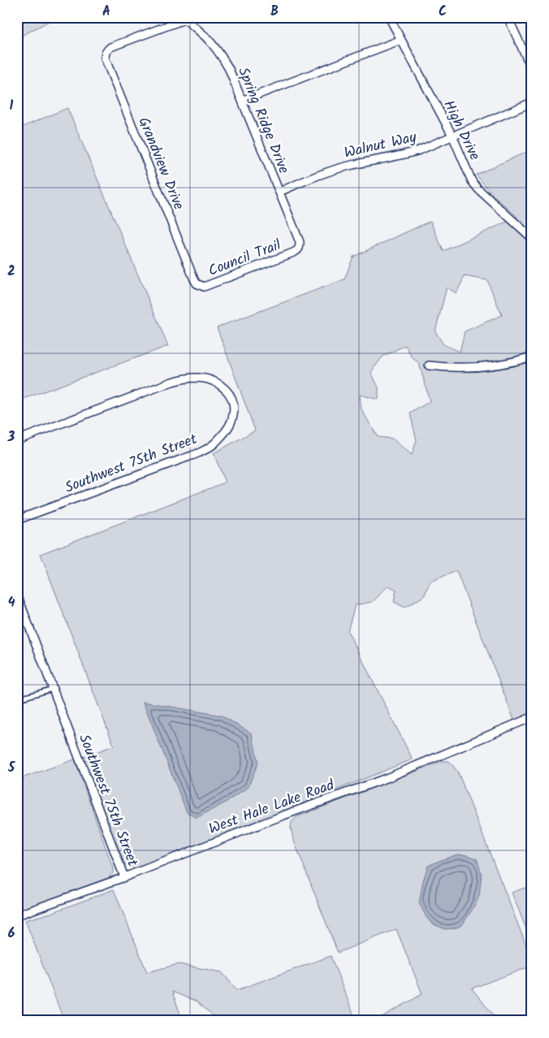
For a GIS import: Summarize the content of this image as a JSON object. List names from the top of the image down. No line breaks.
{"streets":{"street":["Spring Ridge Drive","High Drive","Walnut Way","Grandview Drive","Council Trail","Southwest 75th Street","West Hale Lake Road"]},"crossings":[["Spring Ridge Drive","Walnut Way"],["Spring Ridge Drive","Grandview Drive"],["Spring Ridge Drive","Council Trail"],["High Drive","Walnut Way"],["Grandview Drive","Council Trail"],["Southwest 75th Street","West Hale Lake Road"]],"grid":{"columns":["A","B","C"],"rows":["1","2","3","4","5","6"]}}
